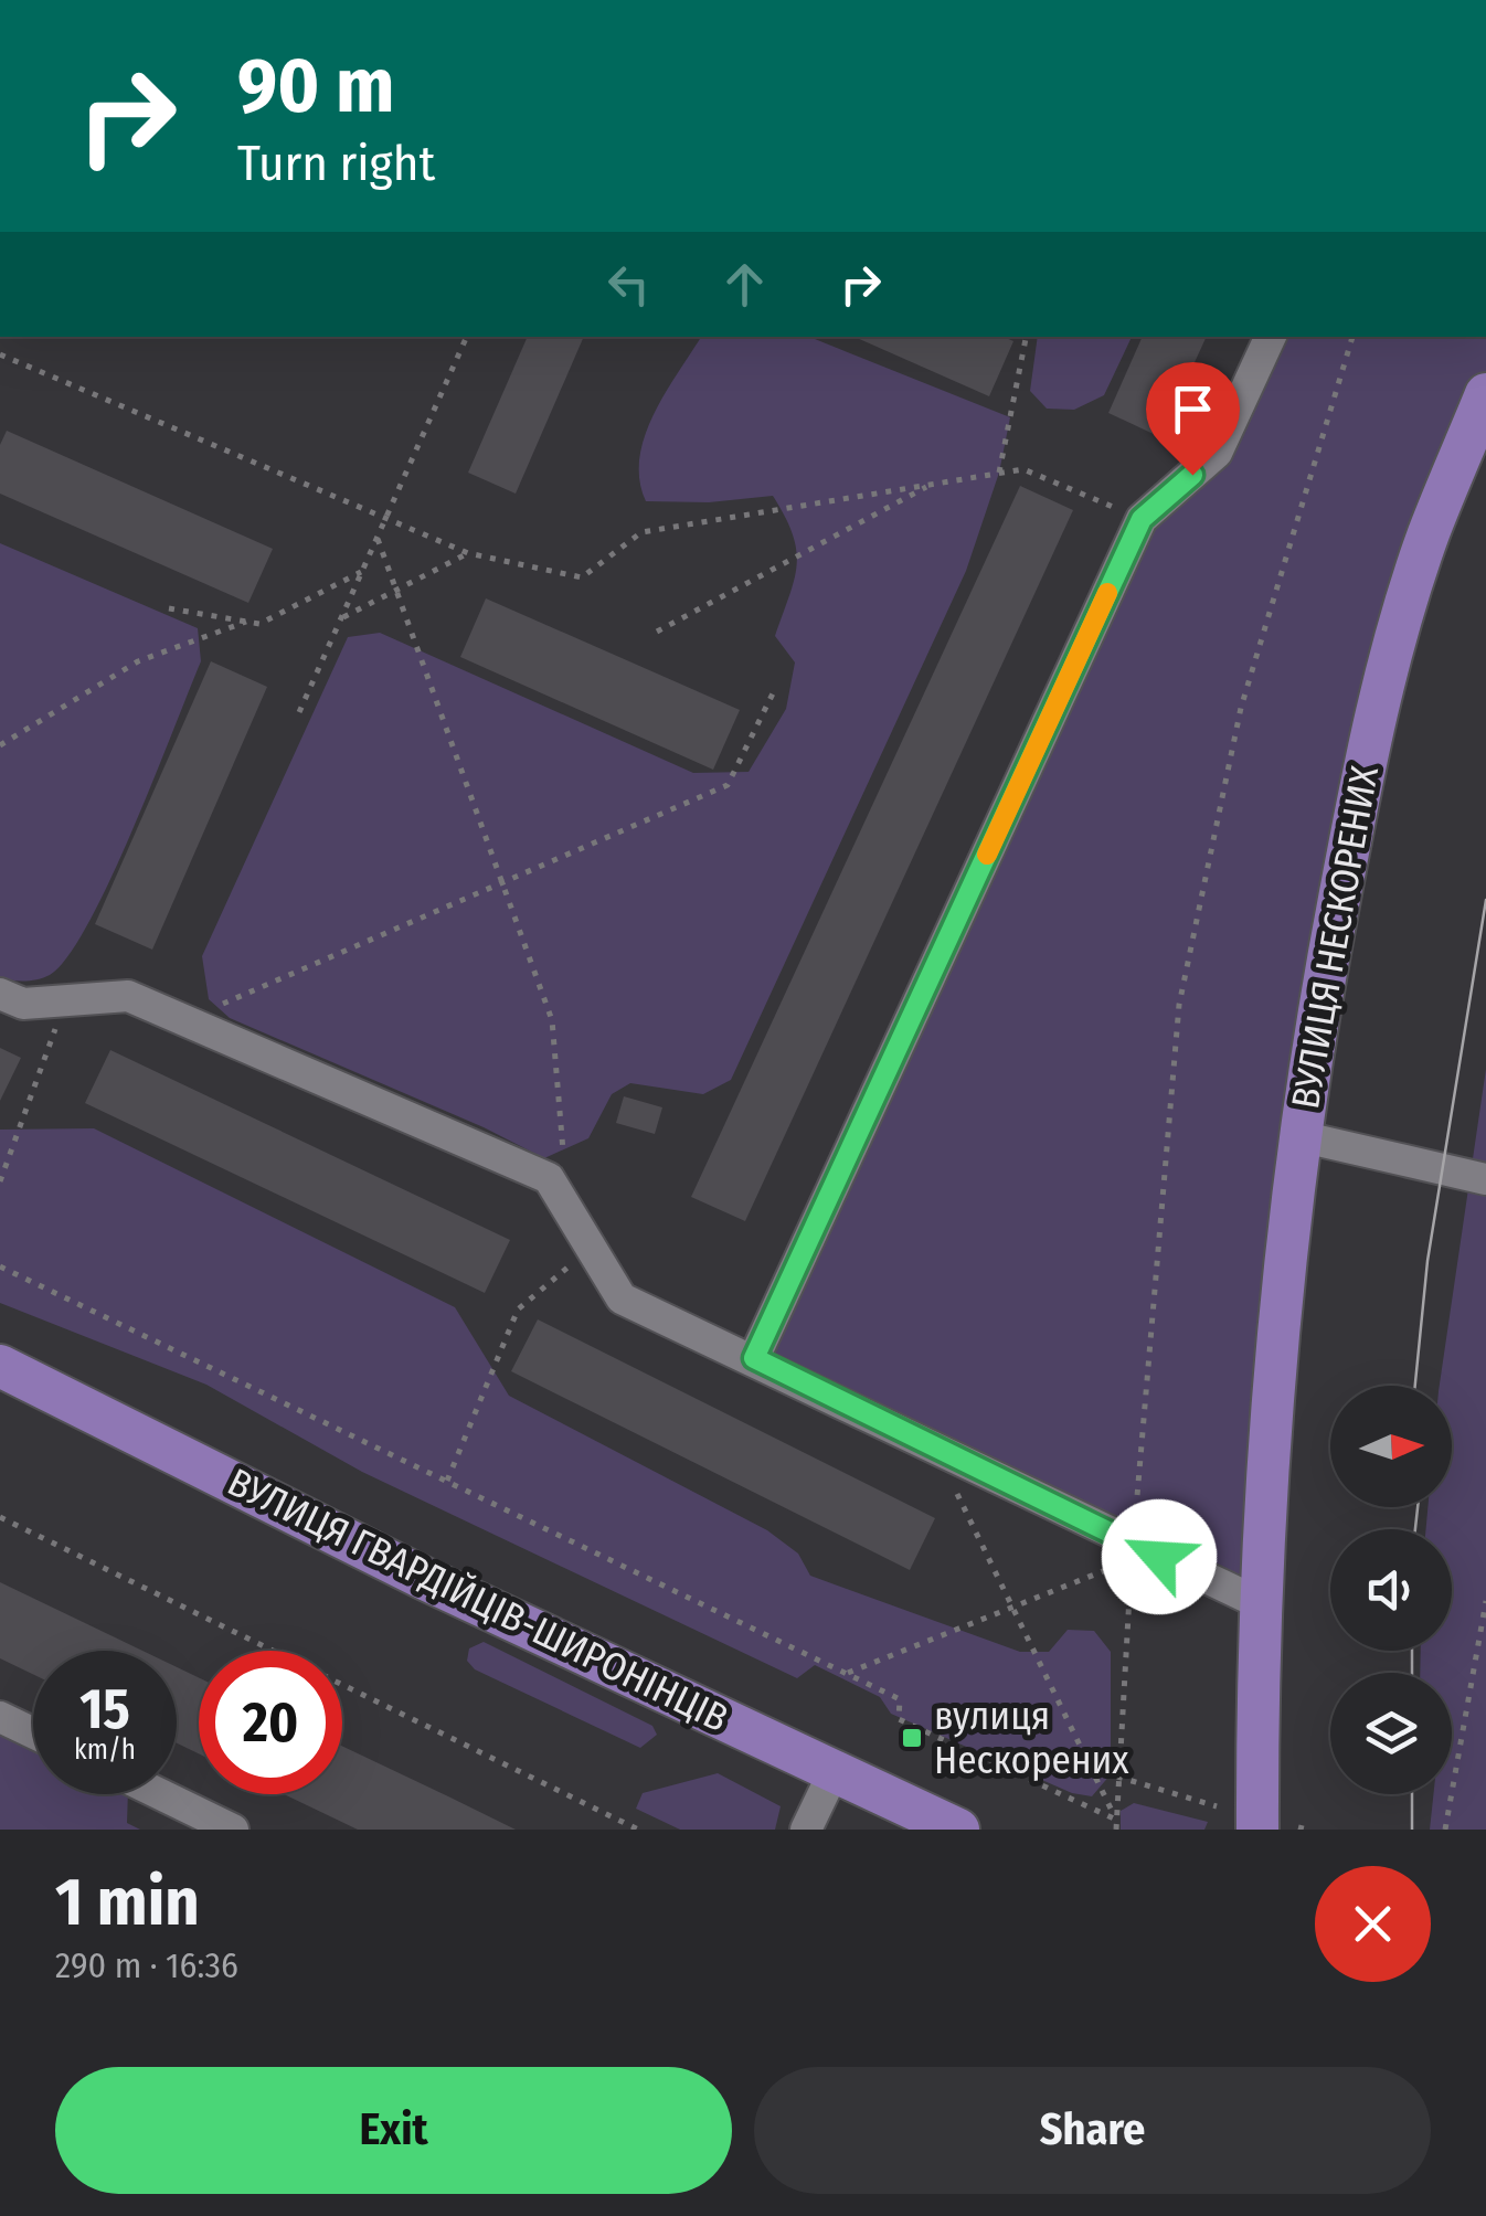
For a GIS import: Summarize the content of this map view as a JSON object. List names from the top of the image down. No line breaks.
{"streets":{"main road":["ВУЛИЦЯ НЕСКОРЕНИХ","ВУЛИЦЯ ГВАРДІЙЦІВ-ШИРОНІНЦІВ"]},"places":{"transit":["вулиця Нескорених"]},"north":"right","page":{"turn":["90 m","Turn right"],"speed":"15 km/h","limit":"20","heading":["1 min","290 m · 16:36"],"buttons":["Exit","Share"]}}
